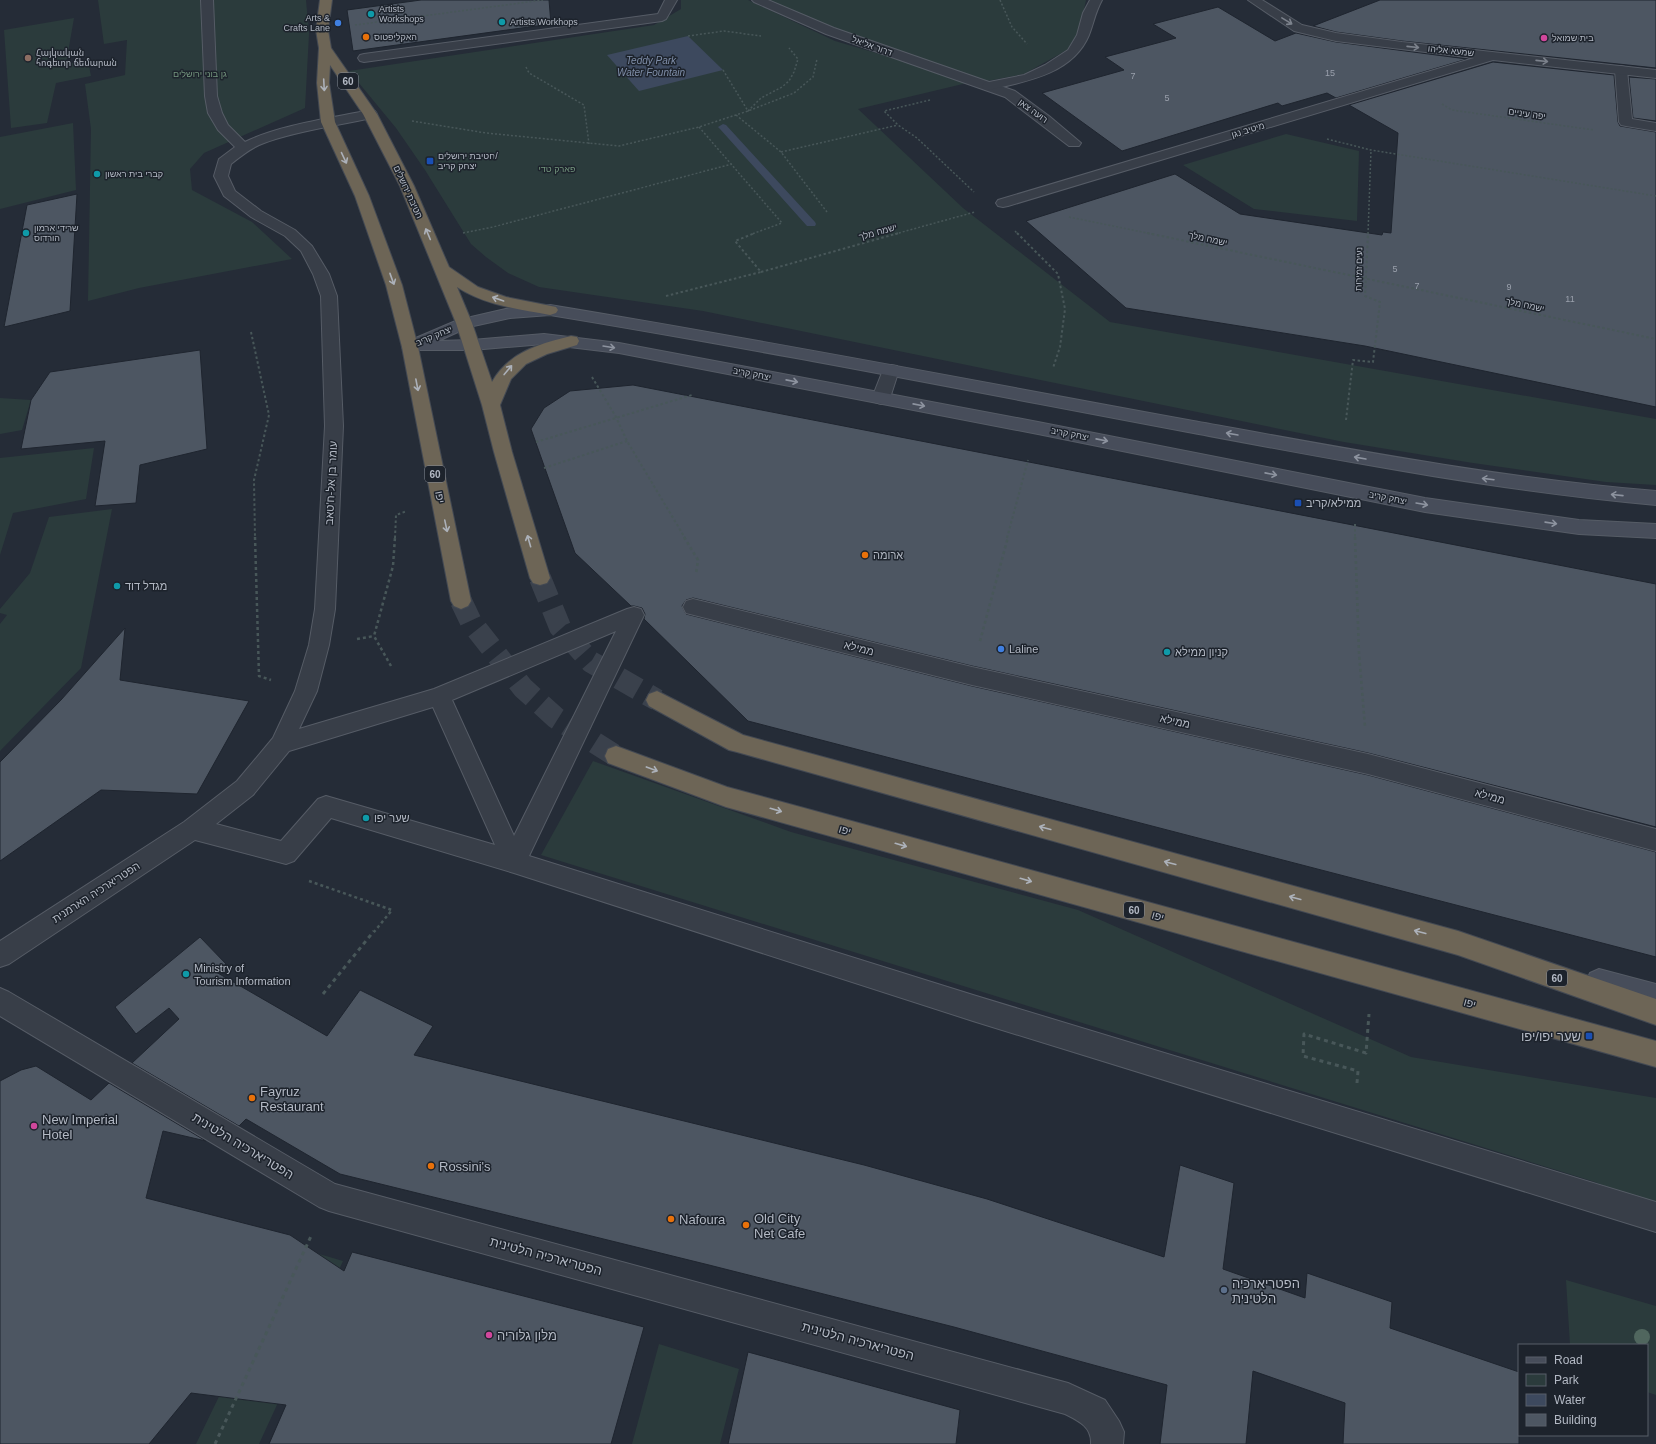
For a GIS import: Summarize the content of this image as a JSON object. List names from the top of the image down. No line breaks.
{"streets":{"highway":["60","חטיבת ירושלים","יפו"],"street":["דרור אליאל","שמעא אליהו","רועה צאן","מיטיב נגן","יצחק קריב","עומר בן אל-ח'טאב","ממילא","הפטריארכיה הארמנית","הפטריארכיה הלטינית"],"path":["יפה עיניים","ישמח מלך","נעים זמירות"]},"crossings":[["דרור אליאל","רועה צאן"],["שמעא אליהו","מיטיב נגן"],["60","חטיבת ירושלים"],["60","יצחק קריב"],["יפה עיניים","מיטיב נגן"],["מיטיב נגן","ישמח מלך"],["חטיבת ירושלים","יצחק קריב"],["חטיבת ירושלים","עומר בן אל-ח'טאב"],["חטיבת ירושלים","יפו"],["ישמח מלך","נעים זמירות"],["יצחק קריב","יפו"],["עומר בן אל-ח'טאב","הפטריארכיה הארמנית"]],"one_way":["שמעא אליהו"],"water":["Teddy Park Water Fountain"],"parks":["גן בוני ירושלים","פארק טדי"],"places":{"other":["Artists Workshops","Artists Workhops","Arts & Crafts Lane","האקליפטוס","בית שמואל","Հայկական հոգեւոր ճեմարան","קברי בית ראשון","שרידי ארמון הורדוס","ארומה","מגדל דוד","Laline","קניון ממילא","שער יפו","Ministry of Tourism Information","Fayruz Restaurant","New Imperial Hotel","Rossini's","Nafoura","Old City Net Cafe","הפטריארכיה הלטינית","מלון גלוריה"],"transit":["חטיבת ירושלים/ יצחק קריב","ממילא/קריב","שער יפו/יפו"]},"house_numbers":["15","7","5","5","7","9","11"],"legend":["Road","Park","Water","Building"]}
